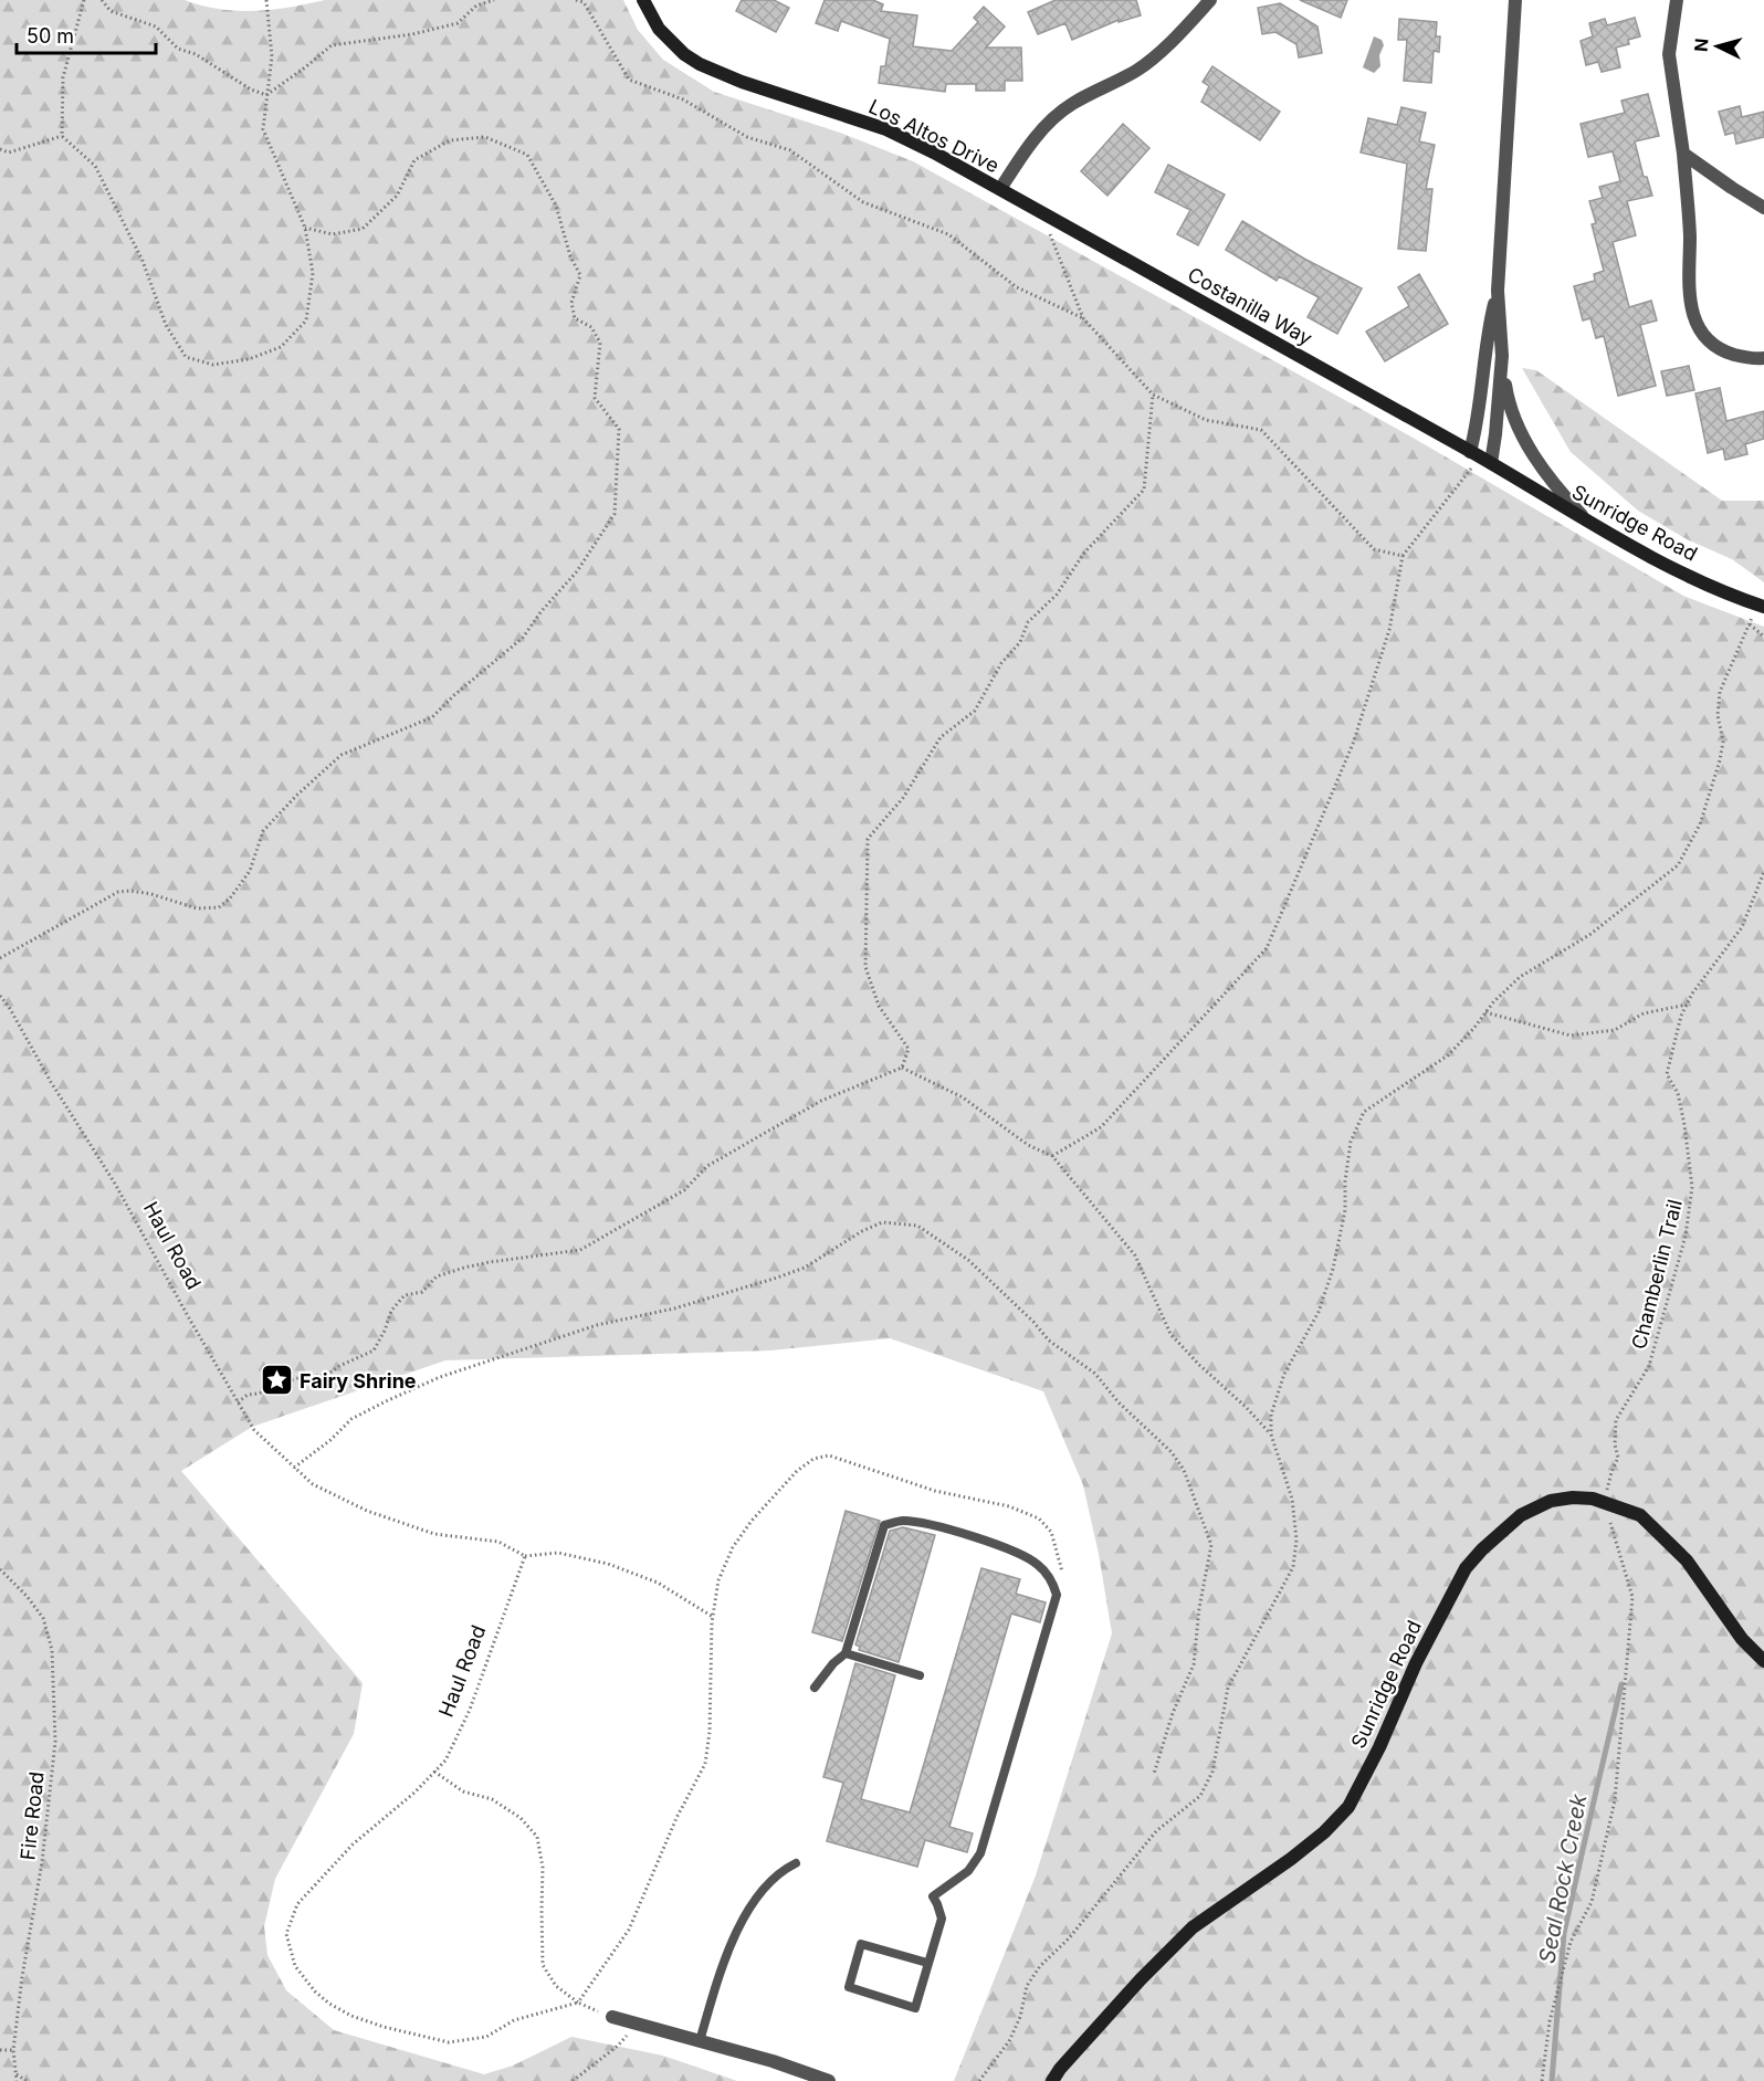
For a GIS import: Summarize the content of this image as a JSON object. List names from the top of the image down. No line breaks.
{"streets":{"street":["Los Altos Drive","Costanilla Way","Sunridge Road"],"path":["Haul Road","Chamberlin Trail","Fire Road"]},"crossings":[["Los Altos Drive","Costanilla Way"],["Costanilla Way","Sunridge Road"],["Sunridge Road","Chamberlin Trail"]],"water":["Seal Rock Creek"],"places":{"place":["Fairy Shrine"]},"scale_bar":"50 m","north":"left"}
